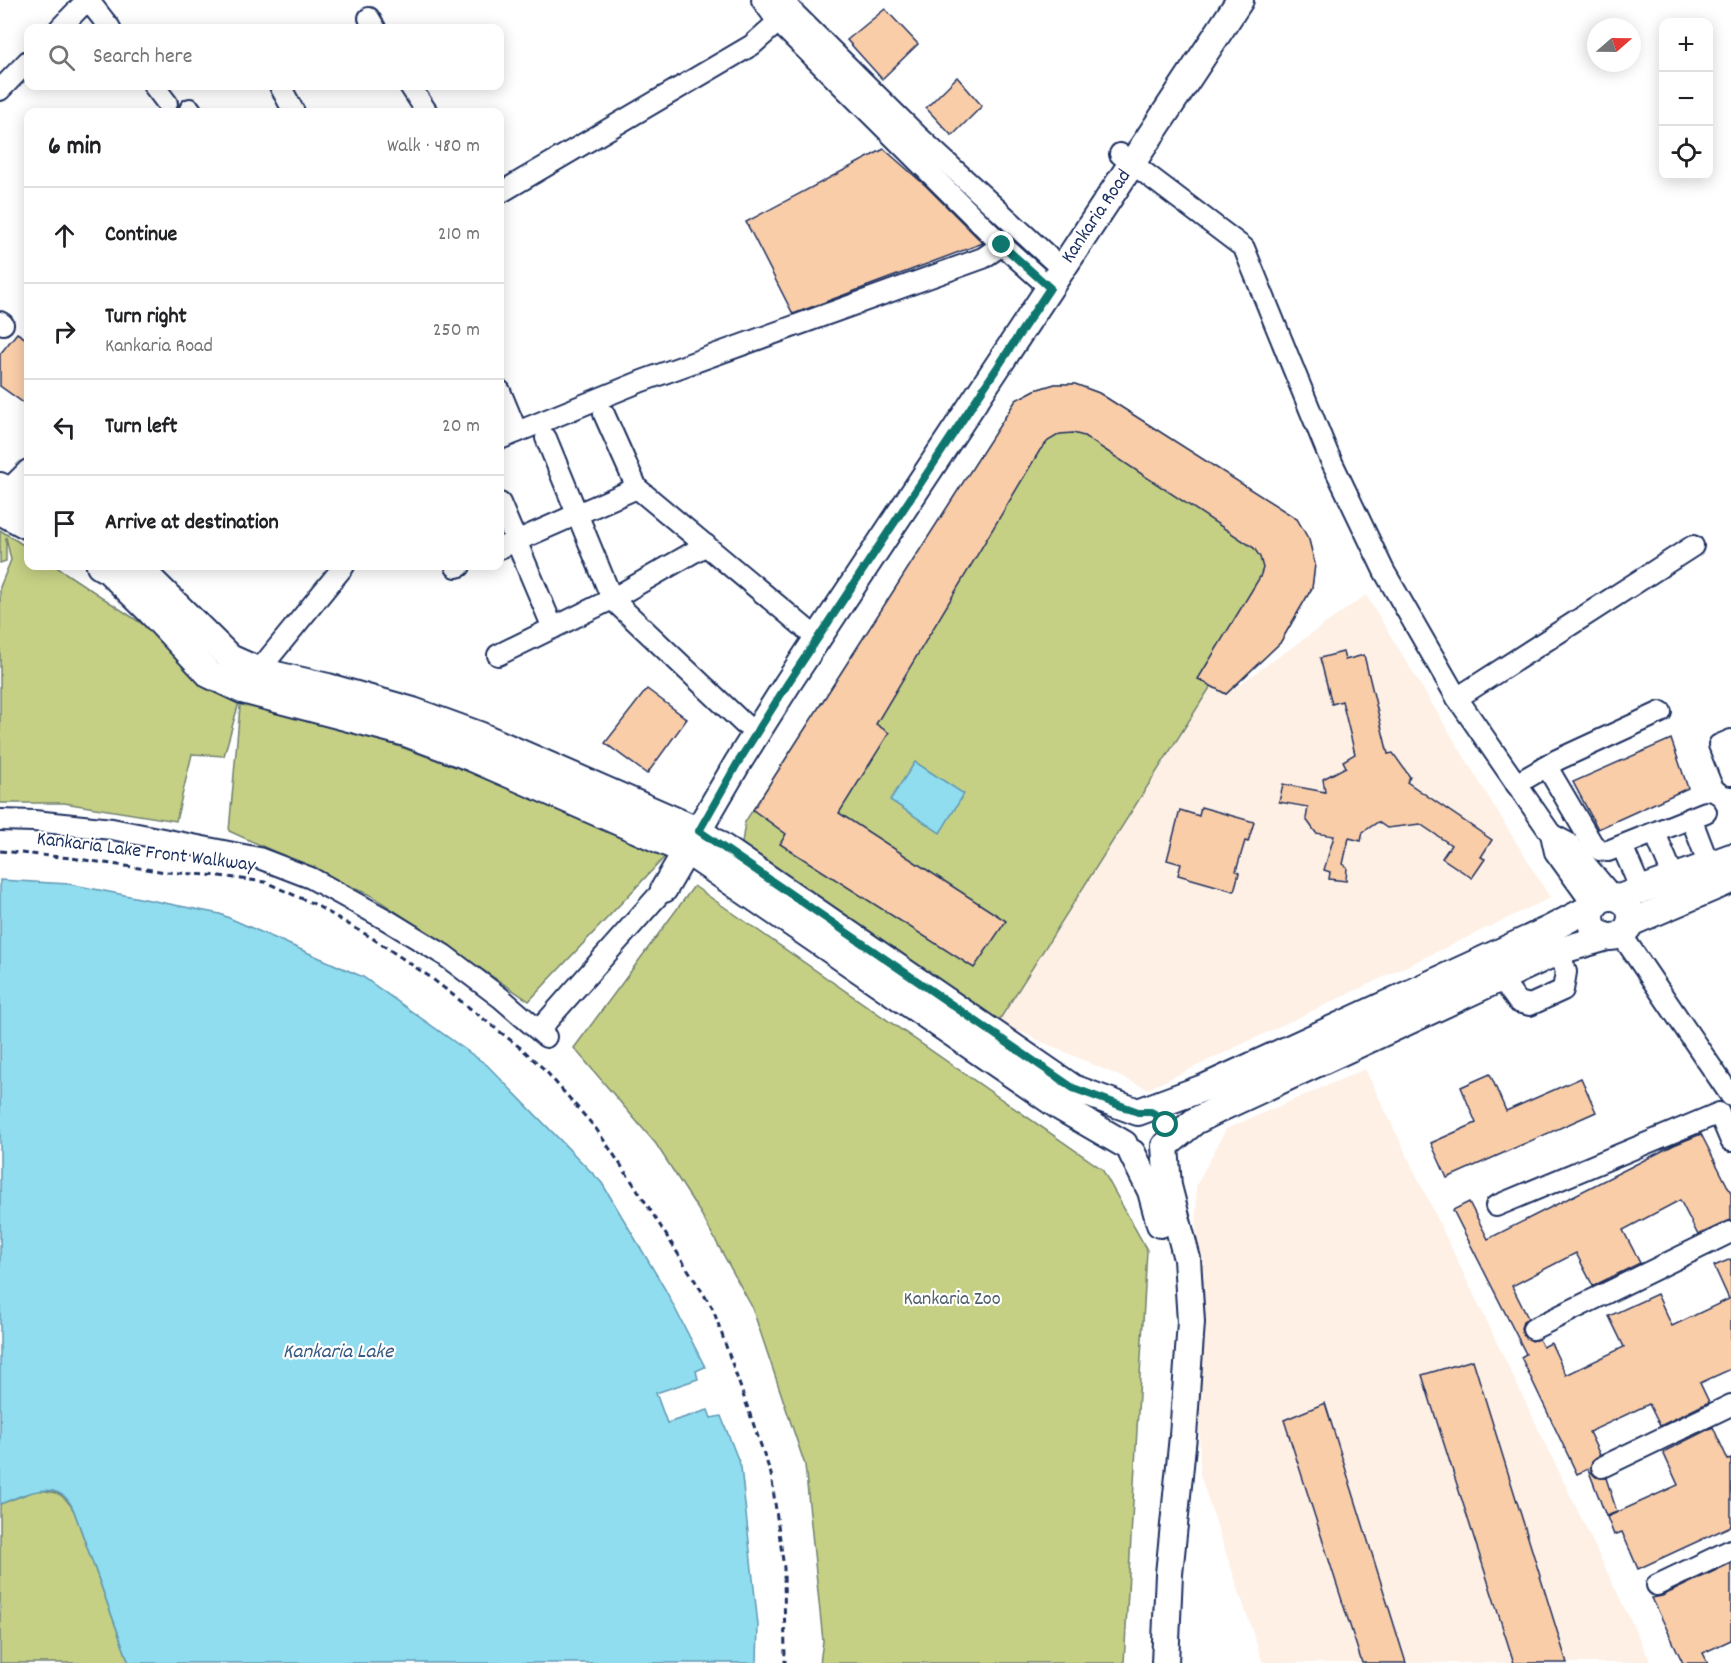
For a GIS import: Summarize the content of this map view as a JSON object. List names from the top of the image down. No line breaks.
{"streets":{"main road":["Kankaria Road"],"path":["Kankaria Lake Front Walkway"]},"water":["Kankaria Lake"],"parks":["Kankaria Zoo"],"north":"right","page":{"map_buttons":["+","−"],"search":"Search here","heading":["6 min","Walk · 480 m"],"list":[["Continue","210 m"],["Turn right","Kankaria Road","250 m"],["Turn left","20 m"],"Arrive at destination"]}}
